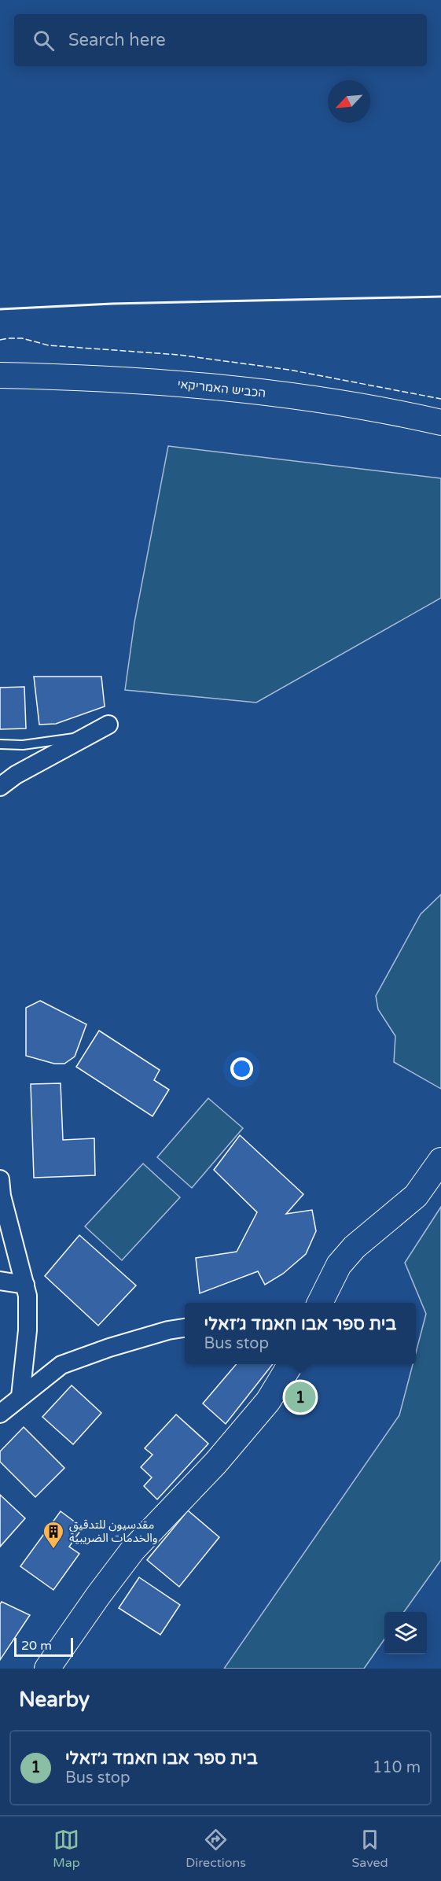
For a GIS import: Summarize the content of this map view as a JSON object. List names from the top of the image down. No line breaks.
{"streets":{"street":["הכביש האמריקאי"]},"places":{"building":["مقدسيون للتدقيق والخدمات الضريبية"]},"scale_bar":"20 m","north":"bottom left","page":{"search":"Search here","popup":["בית ספר אבו חאמד ג׳זאלי","Bus stop"],"pins":"1","scale":"20 m","heading":"Nearby","list":[{"mark":"1","name":"בית ספר אבו חאמד ג׳זאלי","note":"Bus stop","value":"110 m"}],"nav":["Map","Directions","Saved"]}}
